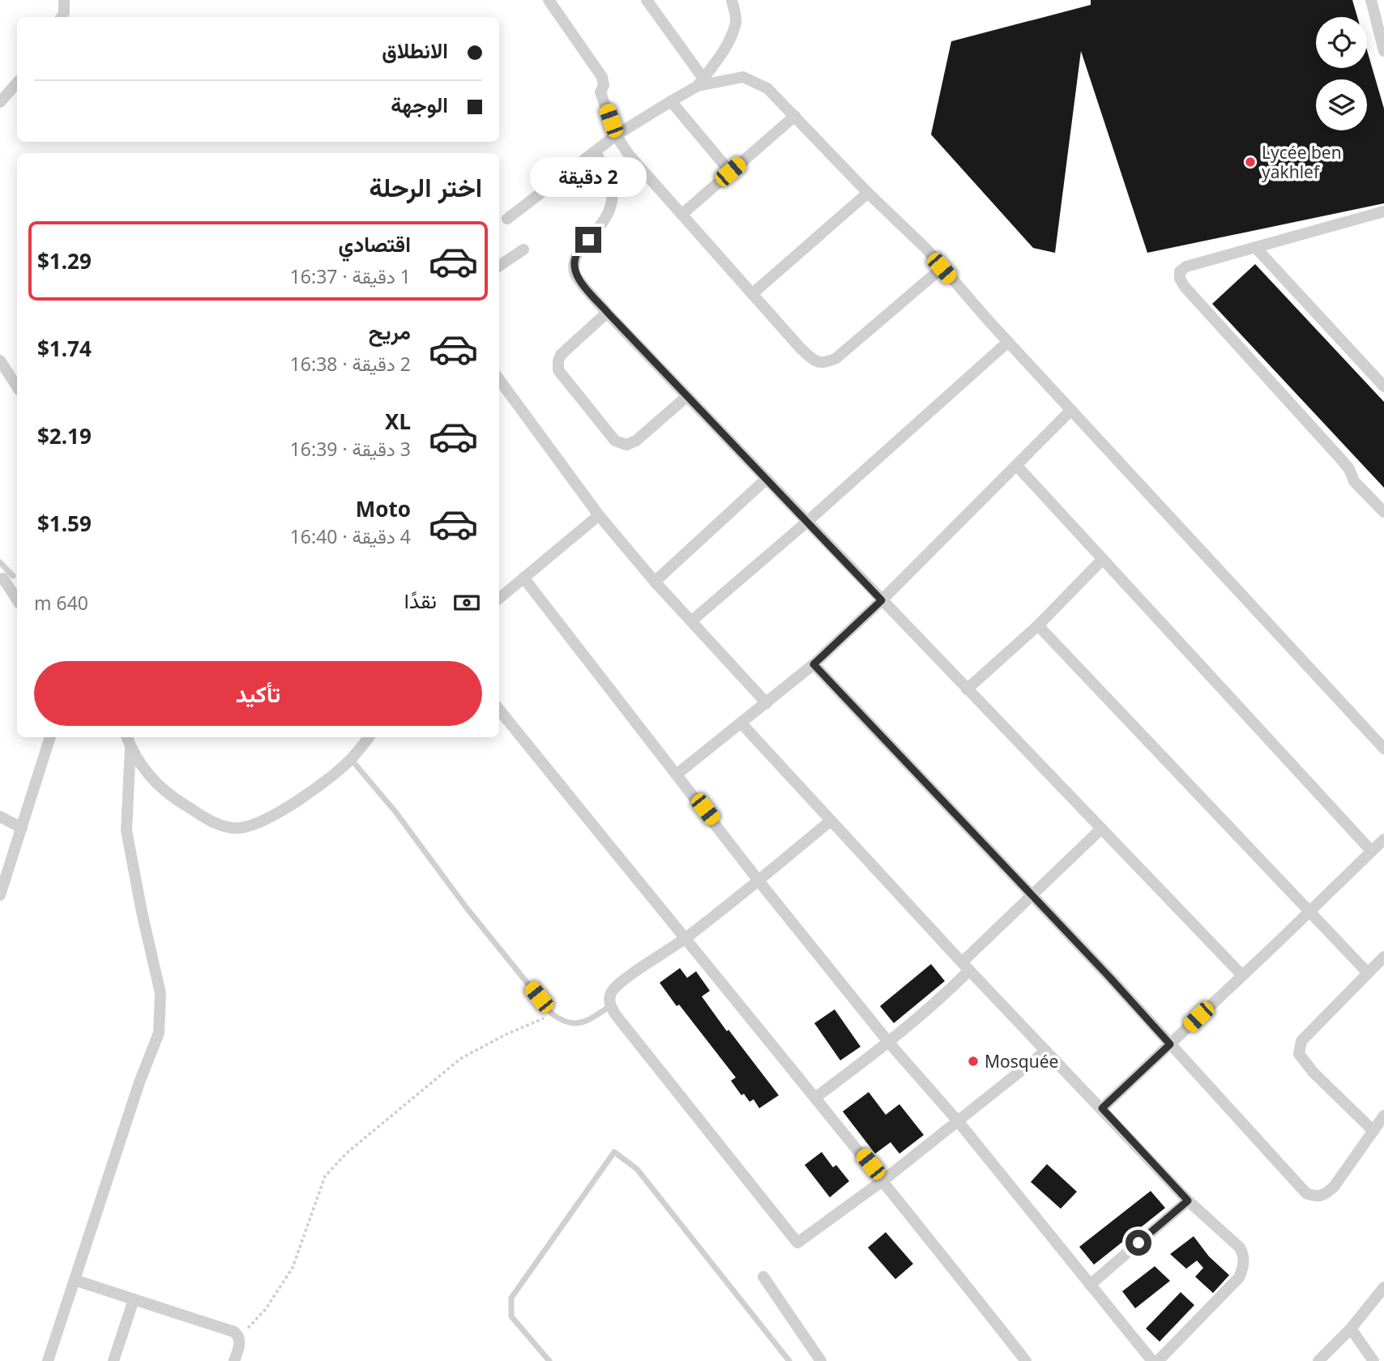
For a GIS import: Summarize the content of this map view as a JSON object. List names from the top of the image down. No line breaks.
{"places":["Lycée ben yakhlef","Mosquée"],"page":{"banner":["الانطلاق","الوجهة"],"heading":"اختر الرحلة","bubble":"2 دقيقة","list":[{"name":"اقتصادي","note":"1 دقيقة · 16:37","value":"$1.29"},{"name":"مريح","note":"2 دقيقة · 16:38","value":"$1.74"},{"name":"XL","note":"3 دقيقة · 16:39","value":"$2.19"},{"name":"Moto","note":"4 دقيقة · 16:40","value":"$1.59"}],"pay":["نقدًا","640 m"],"buttons":"تأكيد"}}
